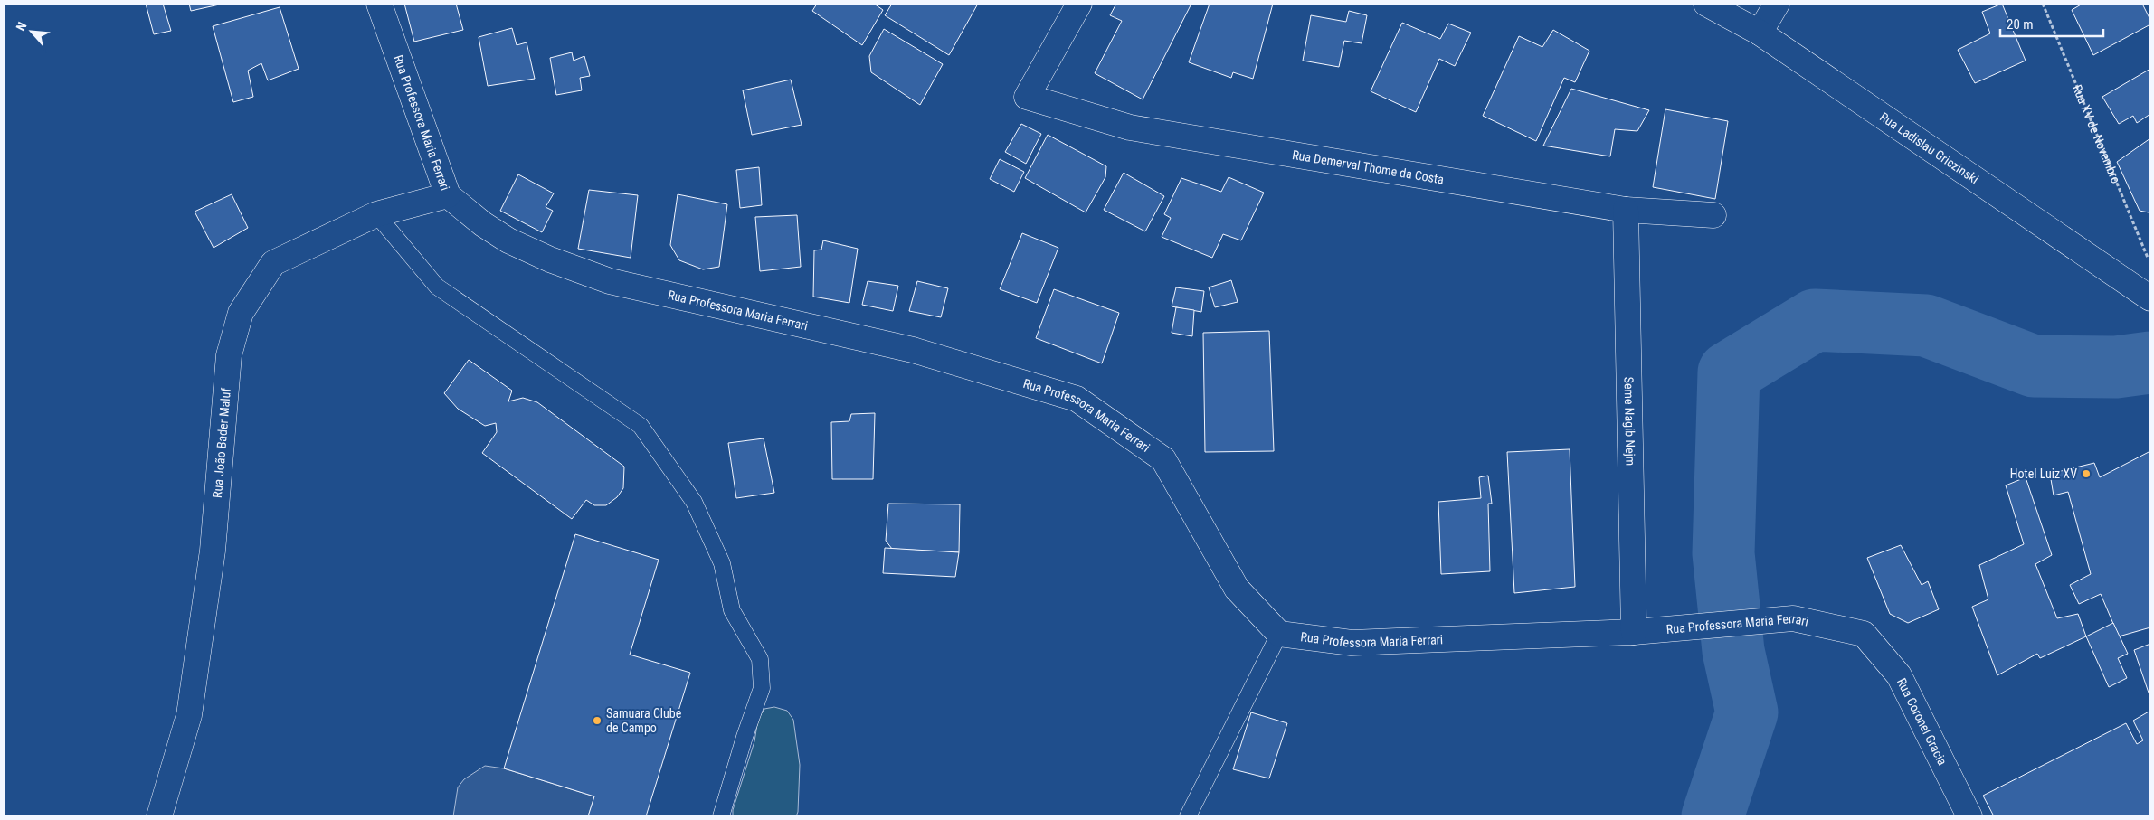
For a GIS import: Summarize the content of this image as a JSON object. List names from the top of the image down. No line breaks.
{"streets":{"street":["Rua Professora Maria Ferrari","Rua Ladislau Griczinski","Rua Demerval Thome da Costa","Seme Nagib Nejm","Rua João Bader Maluf","Rua Coronel Gracia"],"path":["Rua XV de Novembro"]},"crossings":[["Rua Professora Maria Ferrari","Seme Nagib Nejm"],["Rua Professora Maria Ferrari","Rua João Bader Maluf"],["Rua Professora Maria Ferrari","Rua Coronel Gracia"],["Rua Demerval Thome da Costa","Seme Nagib Nejm"]],"places":["Hotel Luiz XV","Samuara Clube de Campo"],"scale_bar":"20 m","north":"top left"}
